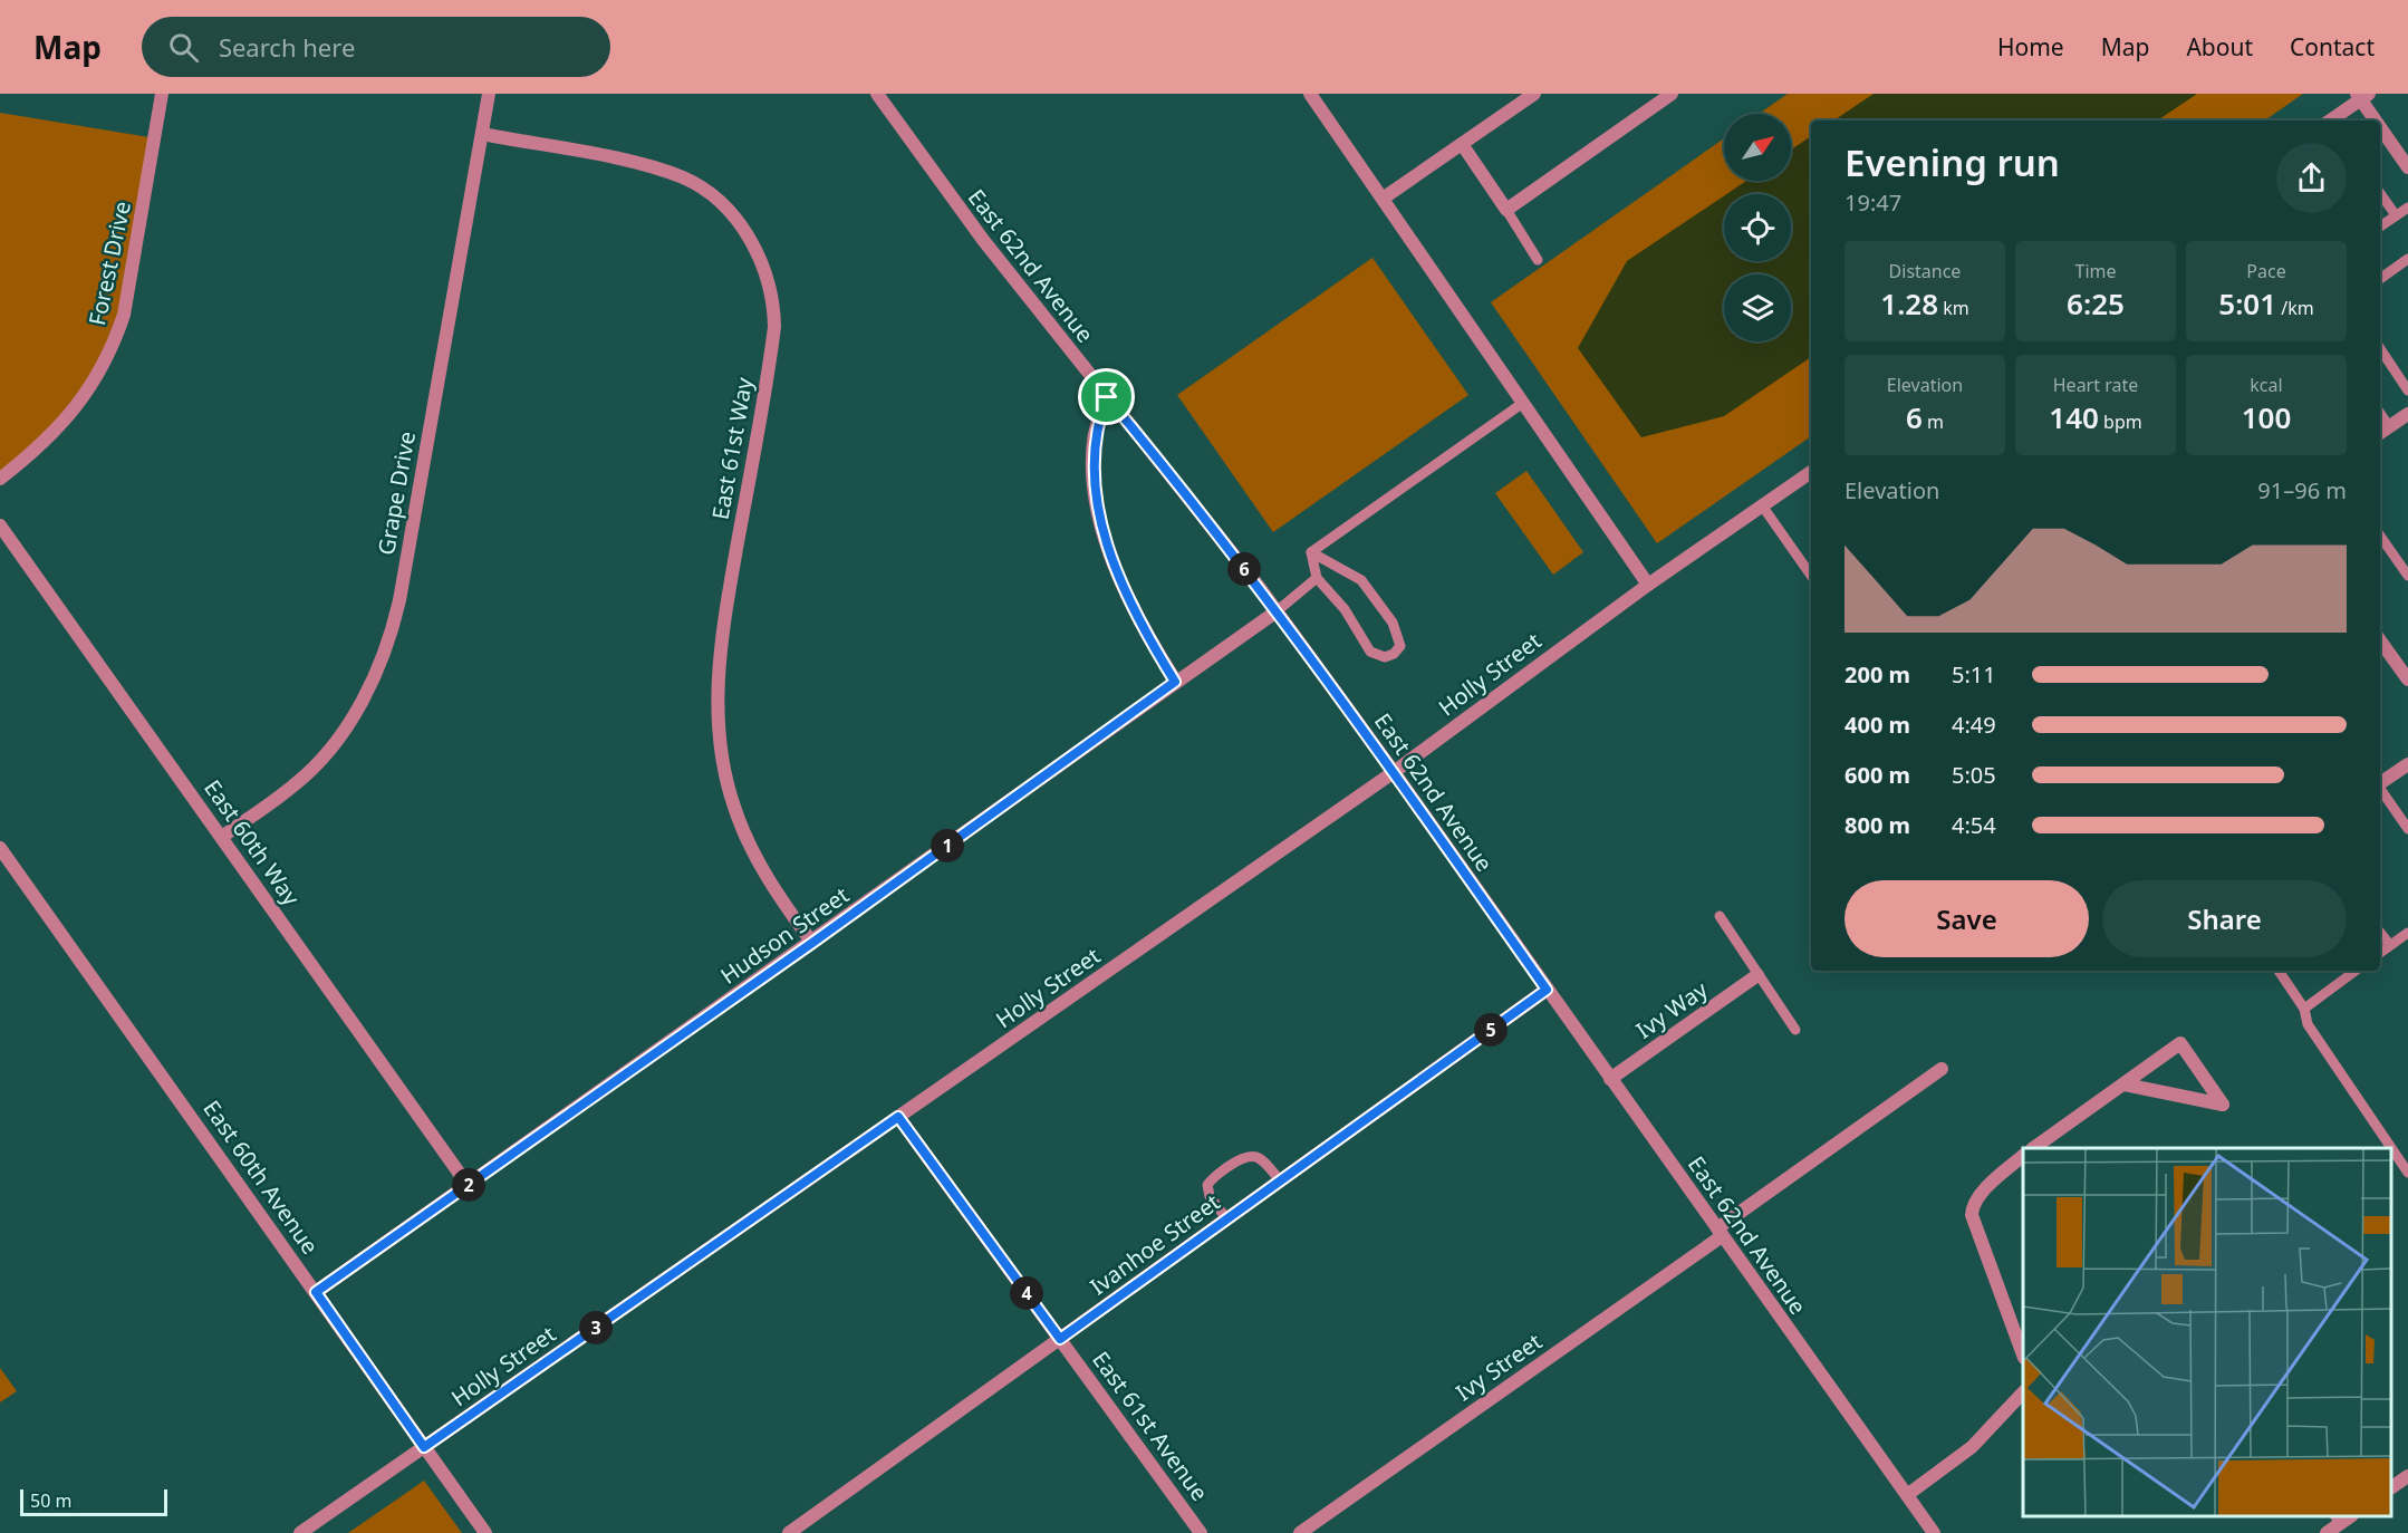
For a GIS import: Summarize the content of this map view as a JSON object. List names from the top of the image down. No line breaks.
{"streets":{"street":["Forest Drive","East 62nd Avenue","East 61st Way","Grape Drive","Holly Street","East 60th Way","Hudson Street","Ivy Way","East 60th Avenue","Ivanhoe Street","Ivy Street","East 61st Avenue"]},"crossings":[["East 62nd Avenue","Holly Street"],["East 62nd Avenue","Hudson Street"],["East 62nd Avenue","Ivy Way"],["East 62nd Avenue","Ivanhoe Street"],["East 62nd Avenue","Ivy Street"],["East 61st Way","Grape Drive"],["East 61st Way","Hudson Street"],["Grape Drive","East 60th Way"],["Holly Street","East 60th Avenue"],["Holly Street","East 61st Avenue"],["East 60th Way","Hudson Street"],["Hudson Street","East 60th Avenue"],["Ivanhoe Street","East 61st Avenue"]],"scale_bar":"50 m","north":"top right","page":{"header":"Map","search":"Search here","nav":["Home","Map","About","Contact"],"heading":["Evening run","19:47"],"stats":[["Distance","1.28 km"],["Time","6:25"],["Pace","5:01 /km"],["Elevation","6 m"],["Heart rate","140 bpm"],["kcal","100"]],"chart":["Elevation","91–96 m"],"pins":["6","1","5","2","4","3"],"list":[{"name":"200 m","note":"5:11"},{"name":"400 m","note":"4:49"},{"name":"600 m","note":"5:05"},{"name":"800 m","note":"4:54"}],"buttons":["Save","Share"],"scale":"50 m"}}
